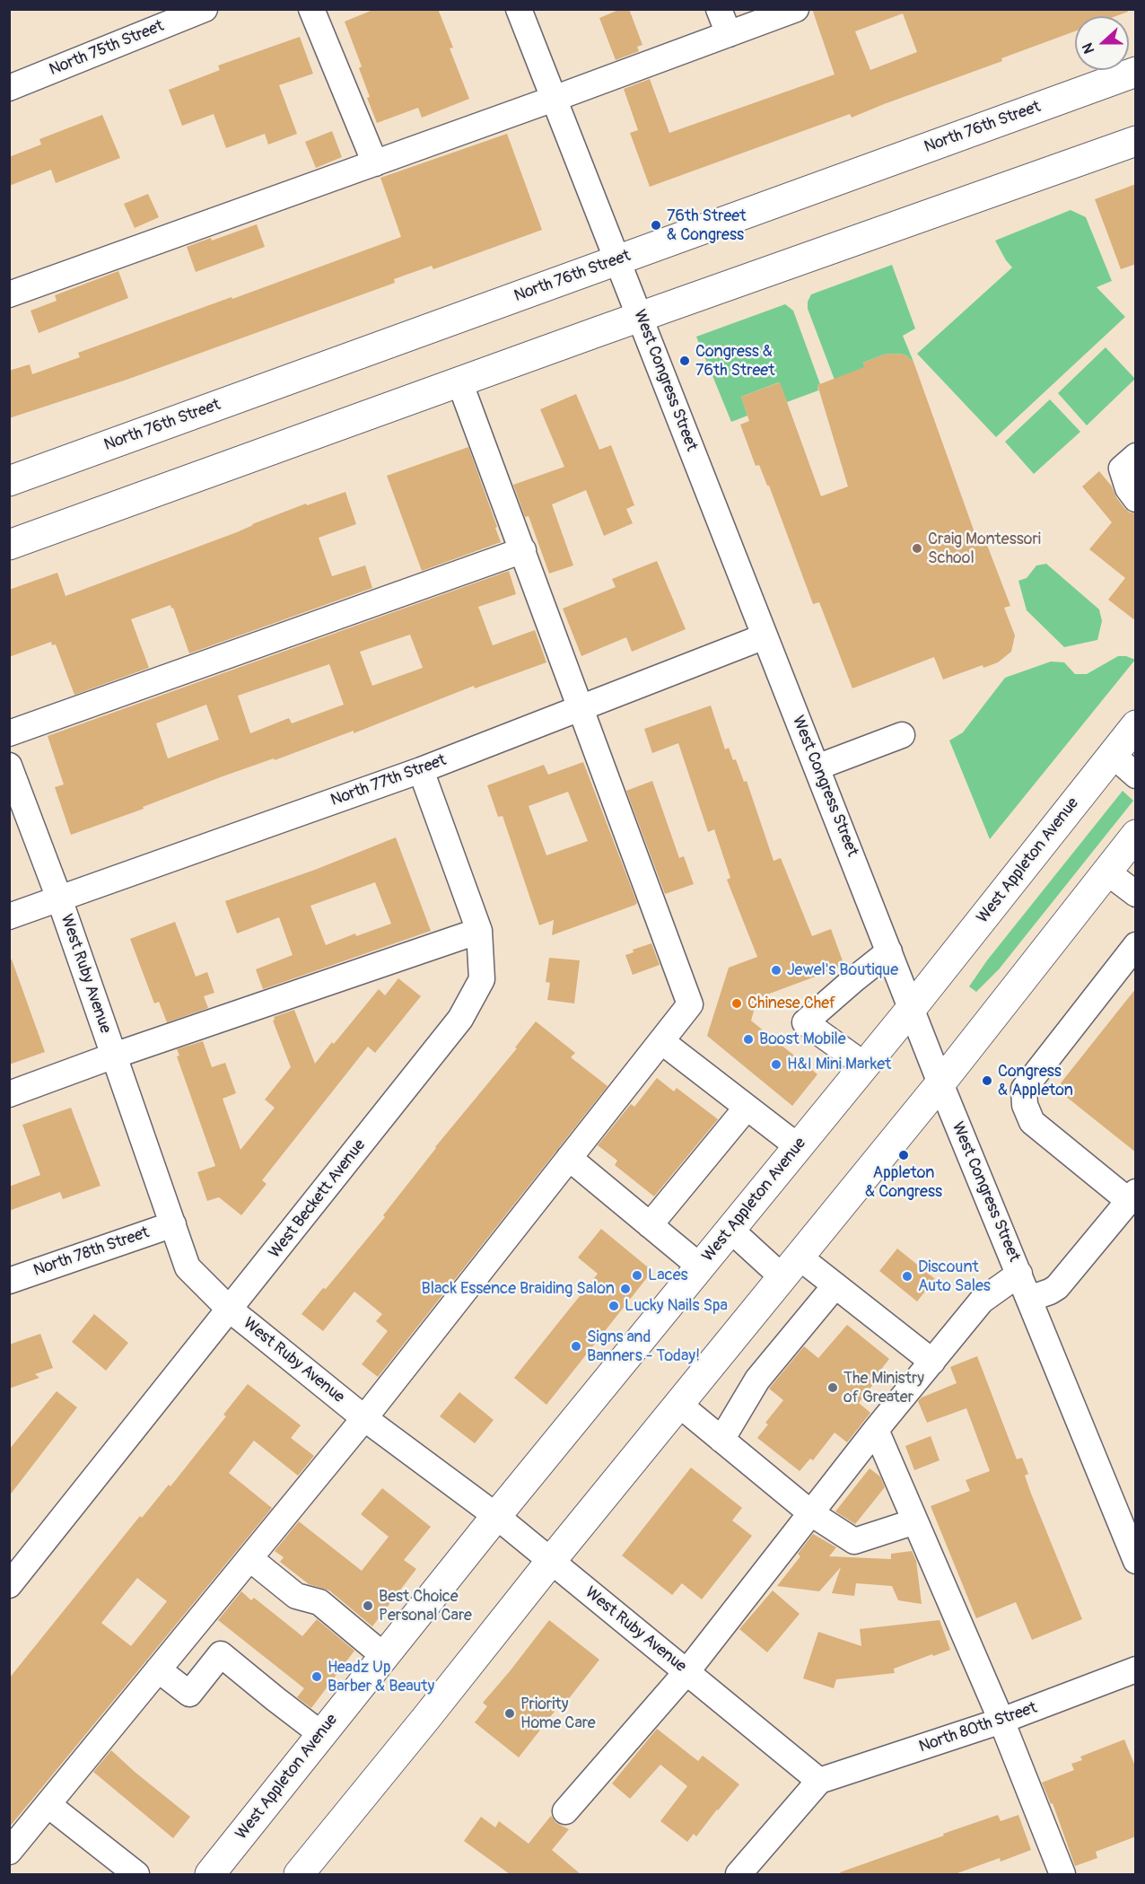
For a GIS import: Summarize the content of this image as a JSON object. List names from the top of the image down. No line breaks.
{"streets":{"main road":["North 76th Street","West Appleton Avenue"],"street":["North 75th Street","West Congress Street","North 77th Street","West Ruby Avenue","West Beckett Avenue","North 78th Street","North 80th Street"]},"crossings":[["North 76th Street","West Congress Street"],["West Congress Street","North 77th Street"],["West Congress Street","West Appleton Avenue"],["North 77th Street","West Ruby Avenue"],["North 77th Street","West Beckett Avenue"],["West Appleton Avenue","West Ruby Avenue"],["West Ruby Avenue","West Beckett Avenue"],["West Ruby Avenue","North 78th Street"],["West Ruby Avenue","North 80th Street"]],"places":["76th Street & Congress","Congress & 76th Street","Craig Montessori School","Jewel's Boutique","Chinese Chef","Boost Mobile","H&I Mini Market","Congress & Appleton","Appleton & Congress","Laces","Discount Auto Sales","Black Essence Braiding Salon","Lucky Nails Spa","Signs and Banners - Today!","The Ministry of Greater","Best Choice Personal Care","Headz Up Barber & Beauty","Priority Home Care"],"north":"left"}
